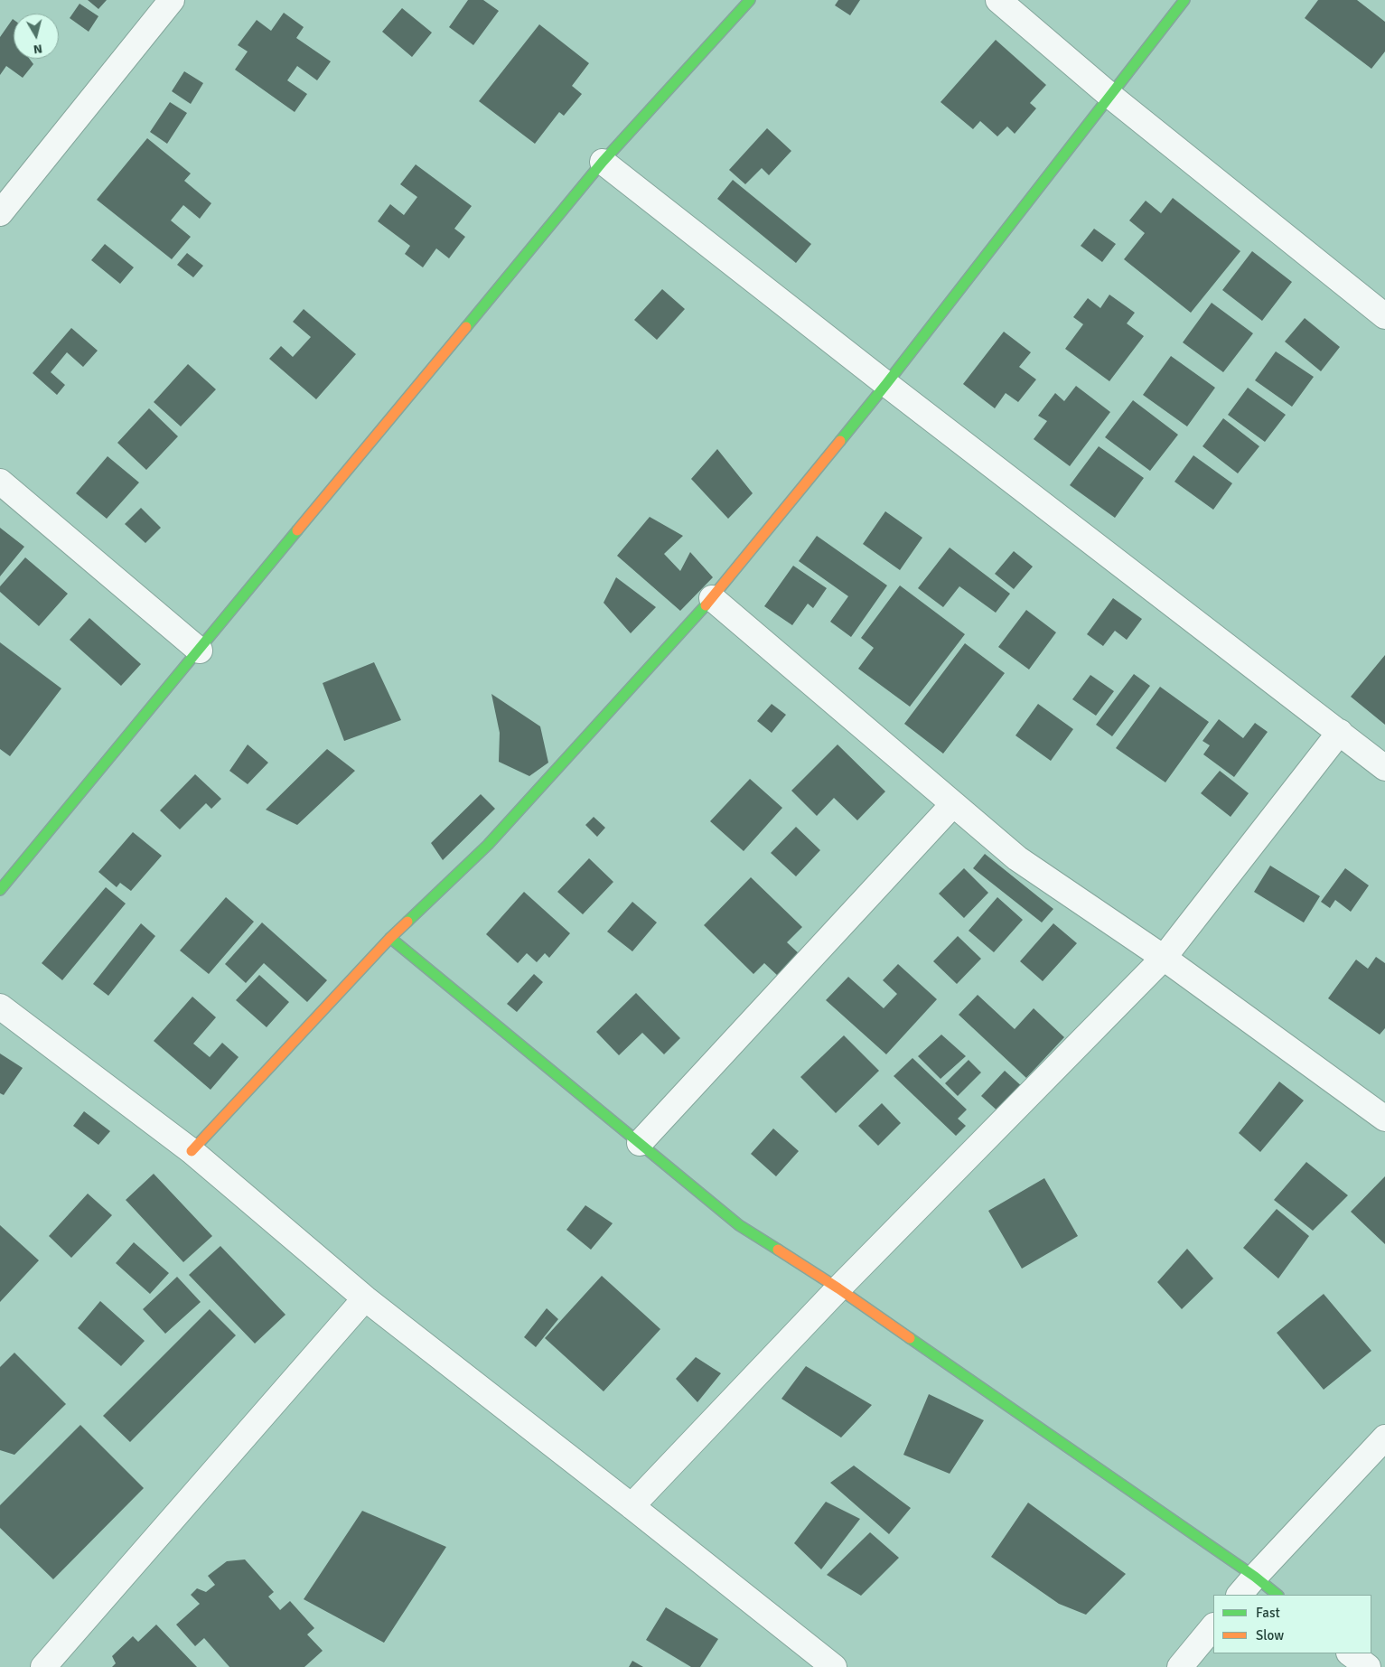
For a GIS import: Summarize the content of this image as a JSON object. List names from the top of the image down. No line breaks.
{"legend":["Fast","Slow"],"north":"bottom"}
